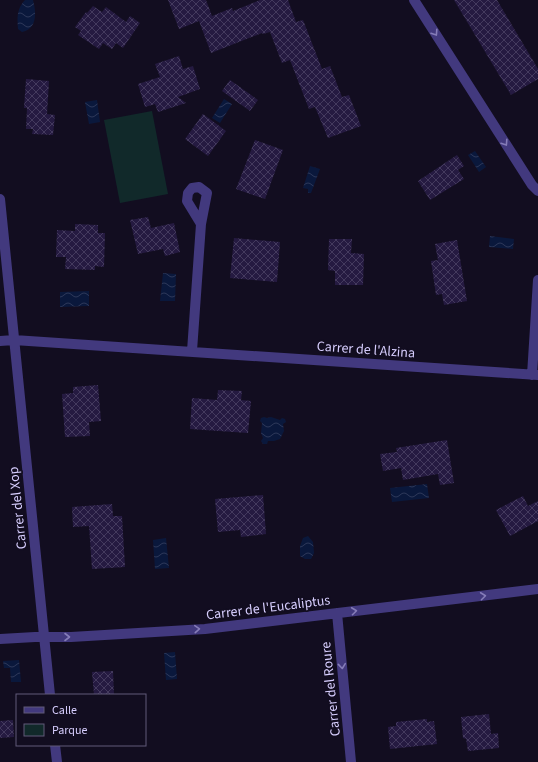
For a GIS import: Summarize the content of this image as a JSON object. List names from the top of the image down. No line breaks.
{"streets":{"street":["Carrer de l'Alzina","Carrer del Xop","Carrer de l'Eucaliptus","Carrer del Roure"]},"crossings":[["Carrer de l'Alzina","Carrer del Xop"],["Carrer del Xop","Carrer de l'Eucaliptus"],["Carrer de l'Eucaliptus","Carrer del Roure"]],"one_way":["Carrer de l'Eucaliptus","Carrer del Roure"],"legend":["Calle","Parque"]}
